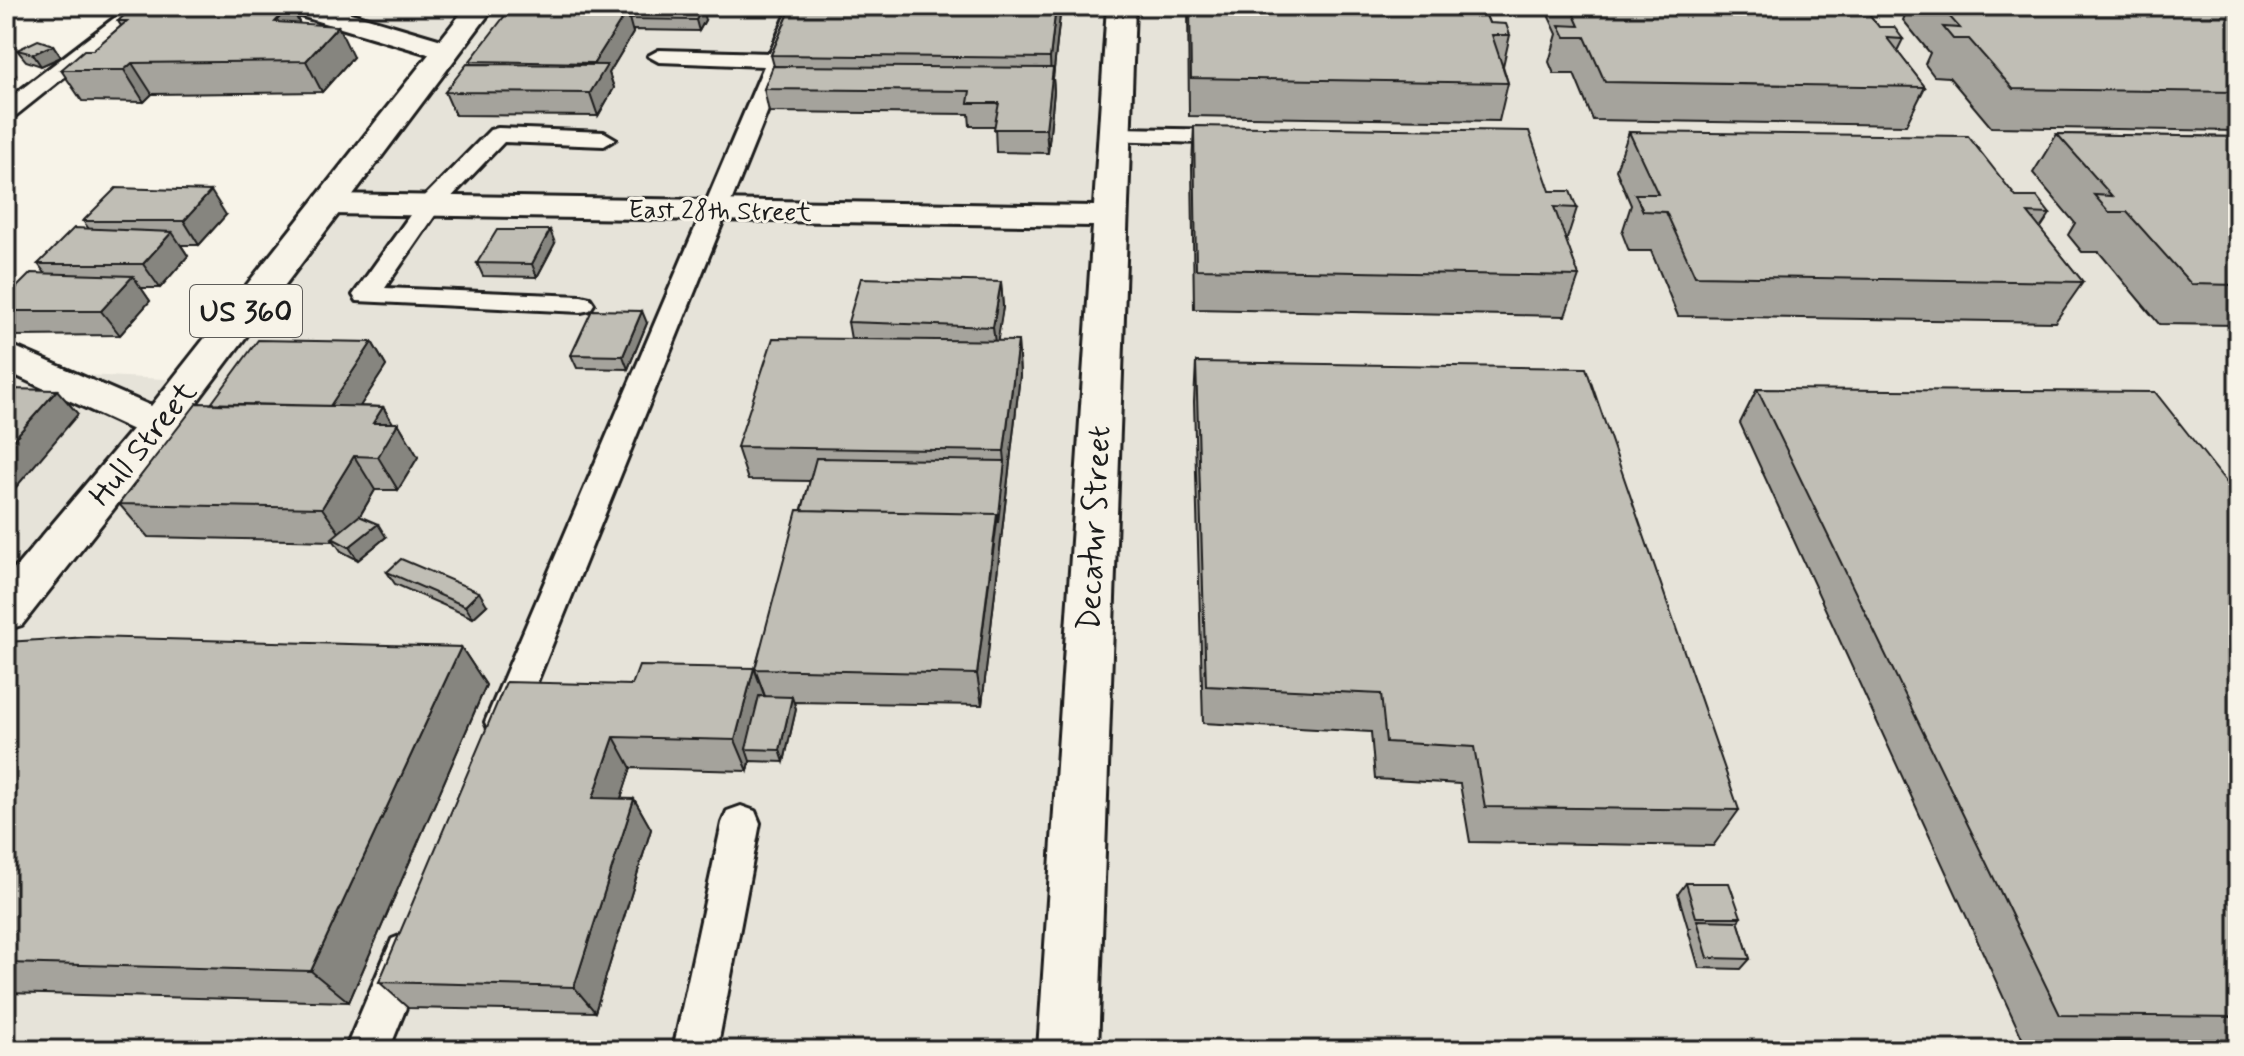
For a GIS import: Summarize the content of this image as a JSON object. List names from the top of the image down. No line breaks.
{"streets":{"street":["East 28th Street","US 360","Hull Street","Decatur Street"]},"crossings":[["East 28th Street","Hull Street"],["East 28th Street","Decatur Street"]]}
